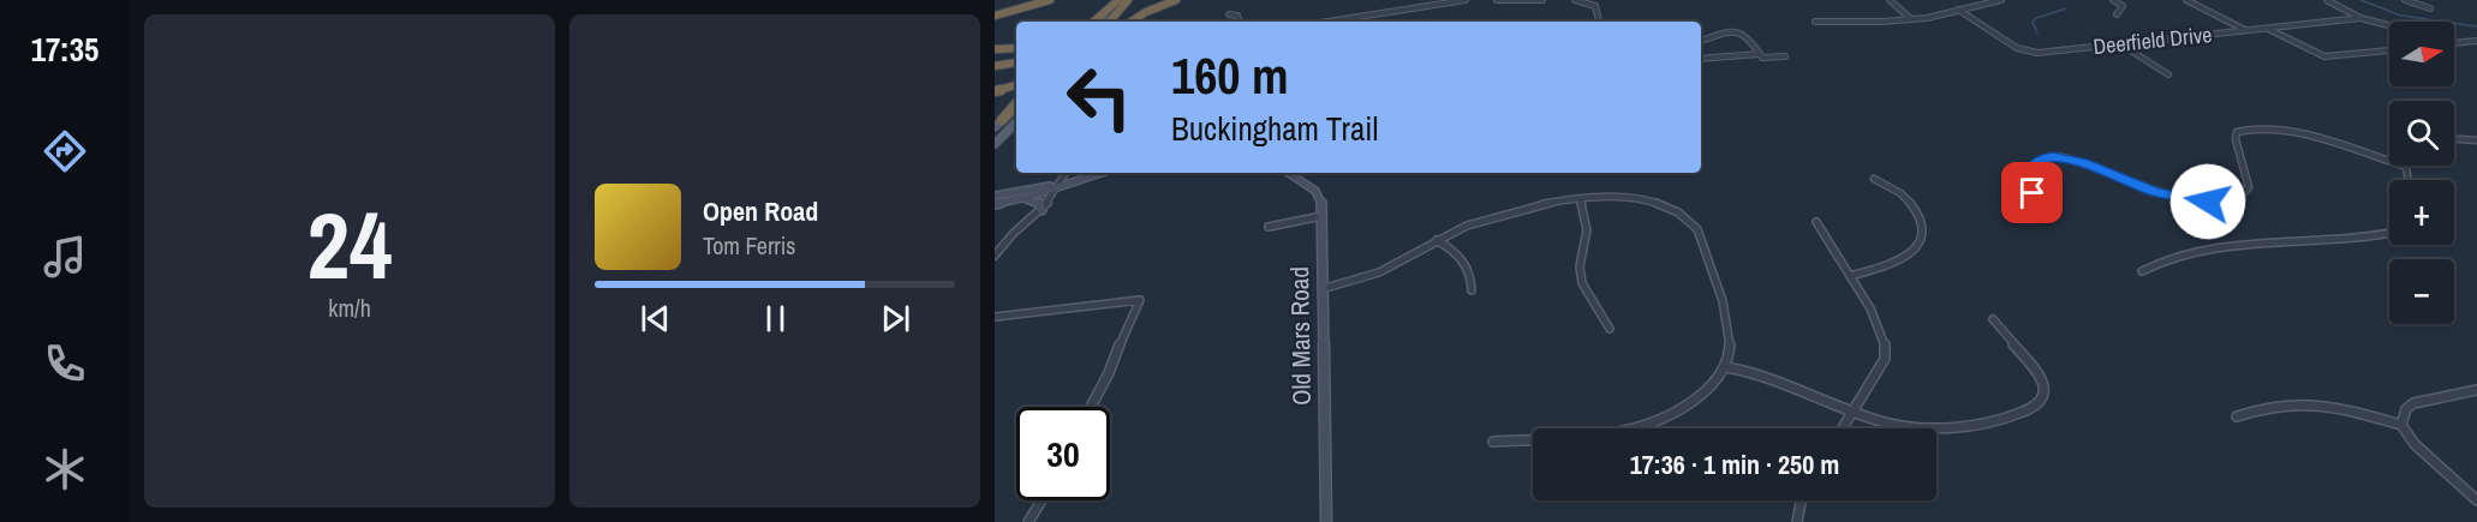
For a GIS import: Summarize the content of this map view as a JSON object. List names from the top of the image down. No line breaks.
{"streets":{"street":["Deerfield Drive","Old Mars Road"]},"north":"right","page":{"tabs":"17:35","tile":["24","km/h"],"map_buttons":["+","−"],"turn":["160 m","Buckingham Trail"],"song":["Open Road","Tom Ferris"],"limit":"30","trip":"17:36 · 1 min · 250 m"}}
